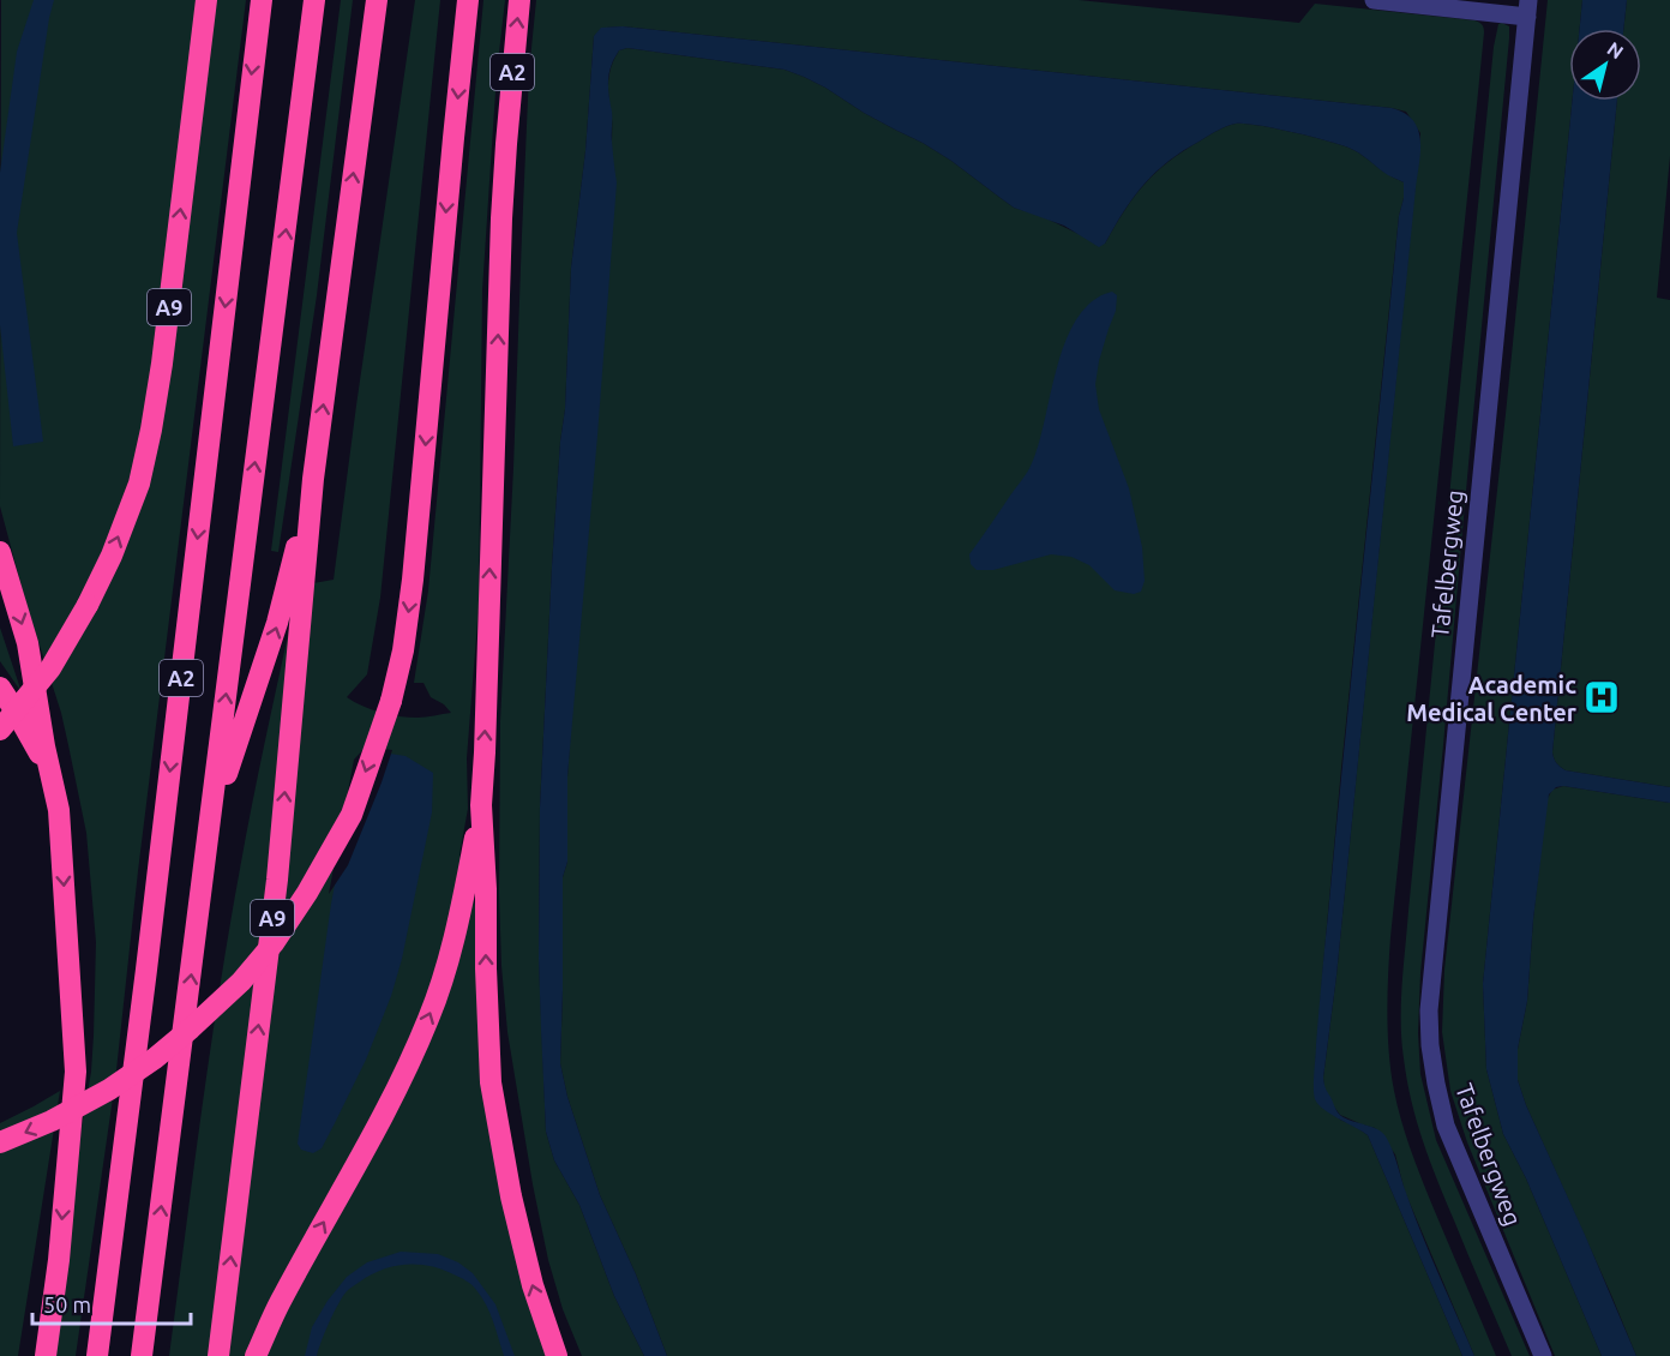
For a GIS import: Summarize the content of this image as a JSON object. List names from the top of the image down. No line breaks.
{"streets":{"highway":["A2","A9"],"street":["Tafelbergweg"]},"crossings":[["A2","A9"]],"places":{"hospital":["Academic Medical Center"]},"scale_bar":"50 m","north":"top right"}
